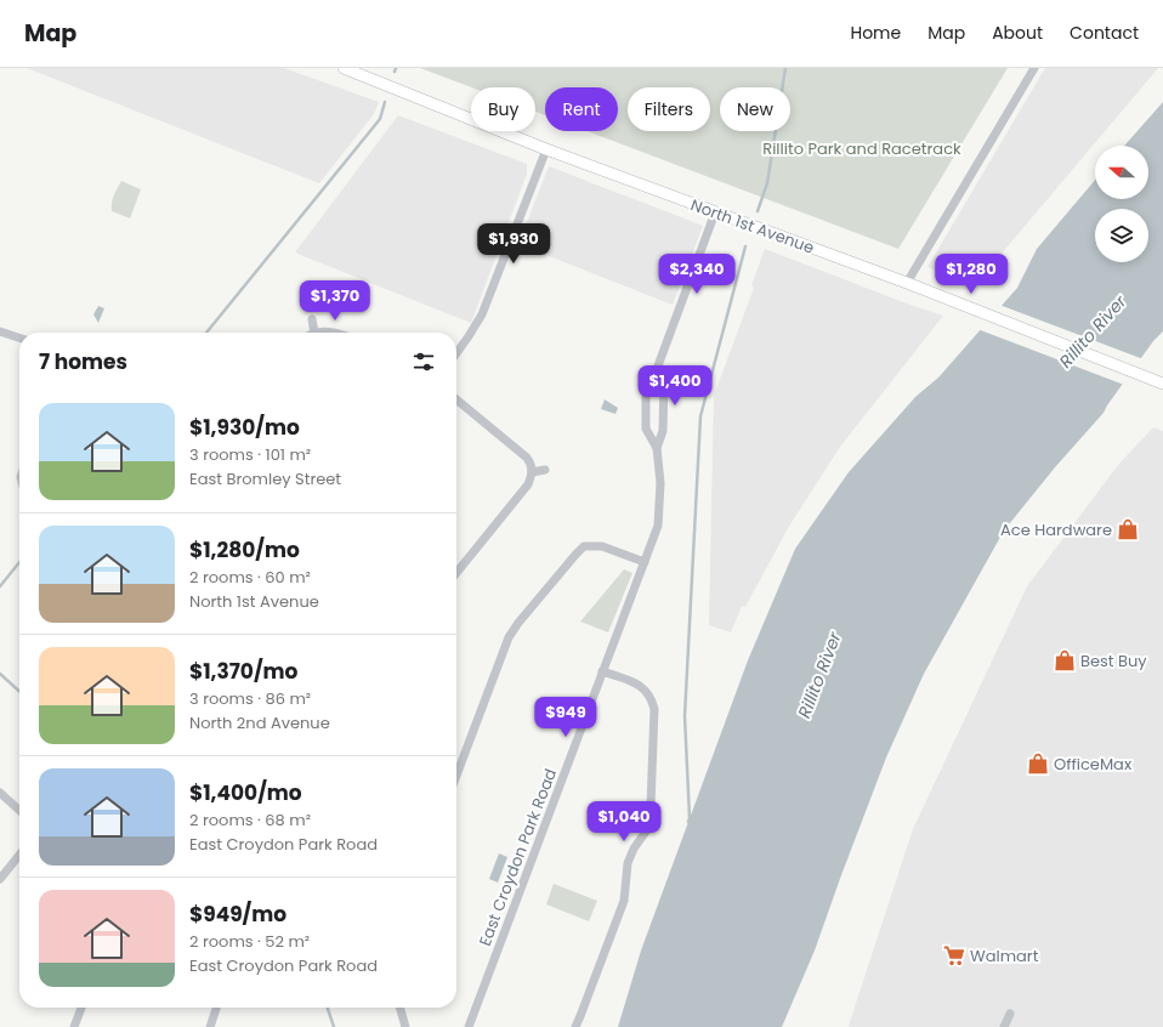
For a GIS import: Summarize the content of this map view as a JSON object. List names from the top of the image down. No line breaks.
{"streets":{"main road":["North 1st Avenue"],"street":["East Croydon Park Road"]},"crossings":[["North 1st Avenue","East Croydon Park Road"]],"water":["Rillito River"],"parks":["Rillito Park and Racetrack"],"places":{"shop":["Ace Hardware","Best Buy","OfficeMax"],"supermarket":["Walmart"]},"north":"left","page":{"header":"Map","nav":["Home","Map","About","Contact"],"chip":["Buy","Rent","Filters","New"],"price":["$1,930","$2,340","$1,280","$1,370","$1,400","$949","$1,040"],"heading":"7 homes","list":[{"name":"$1,930/mo","note":"3 rooms · 101 m² · East Bromley Street"},{"name":"$1,280/mo","note":"2 rooms · 60 m² · North 1st Avenue"},{"name":"$1,370/mo","note":"3 rooms · 86 m² · North 2nd Avenue"},{"name":"$1,400/mo","note":"2 rooms · 68 m² · East Croydon Park Road"},{"name":"$949/mo","note":"2 rooms · 52 m² · East Croydon Park Road"}]}}
